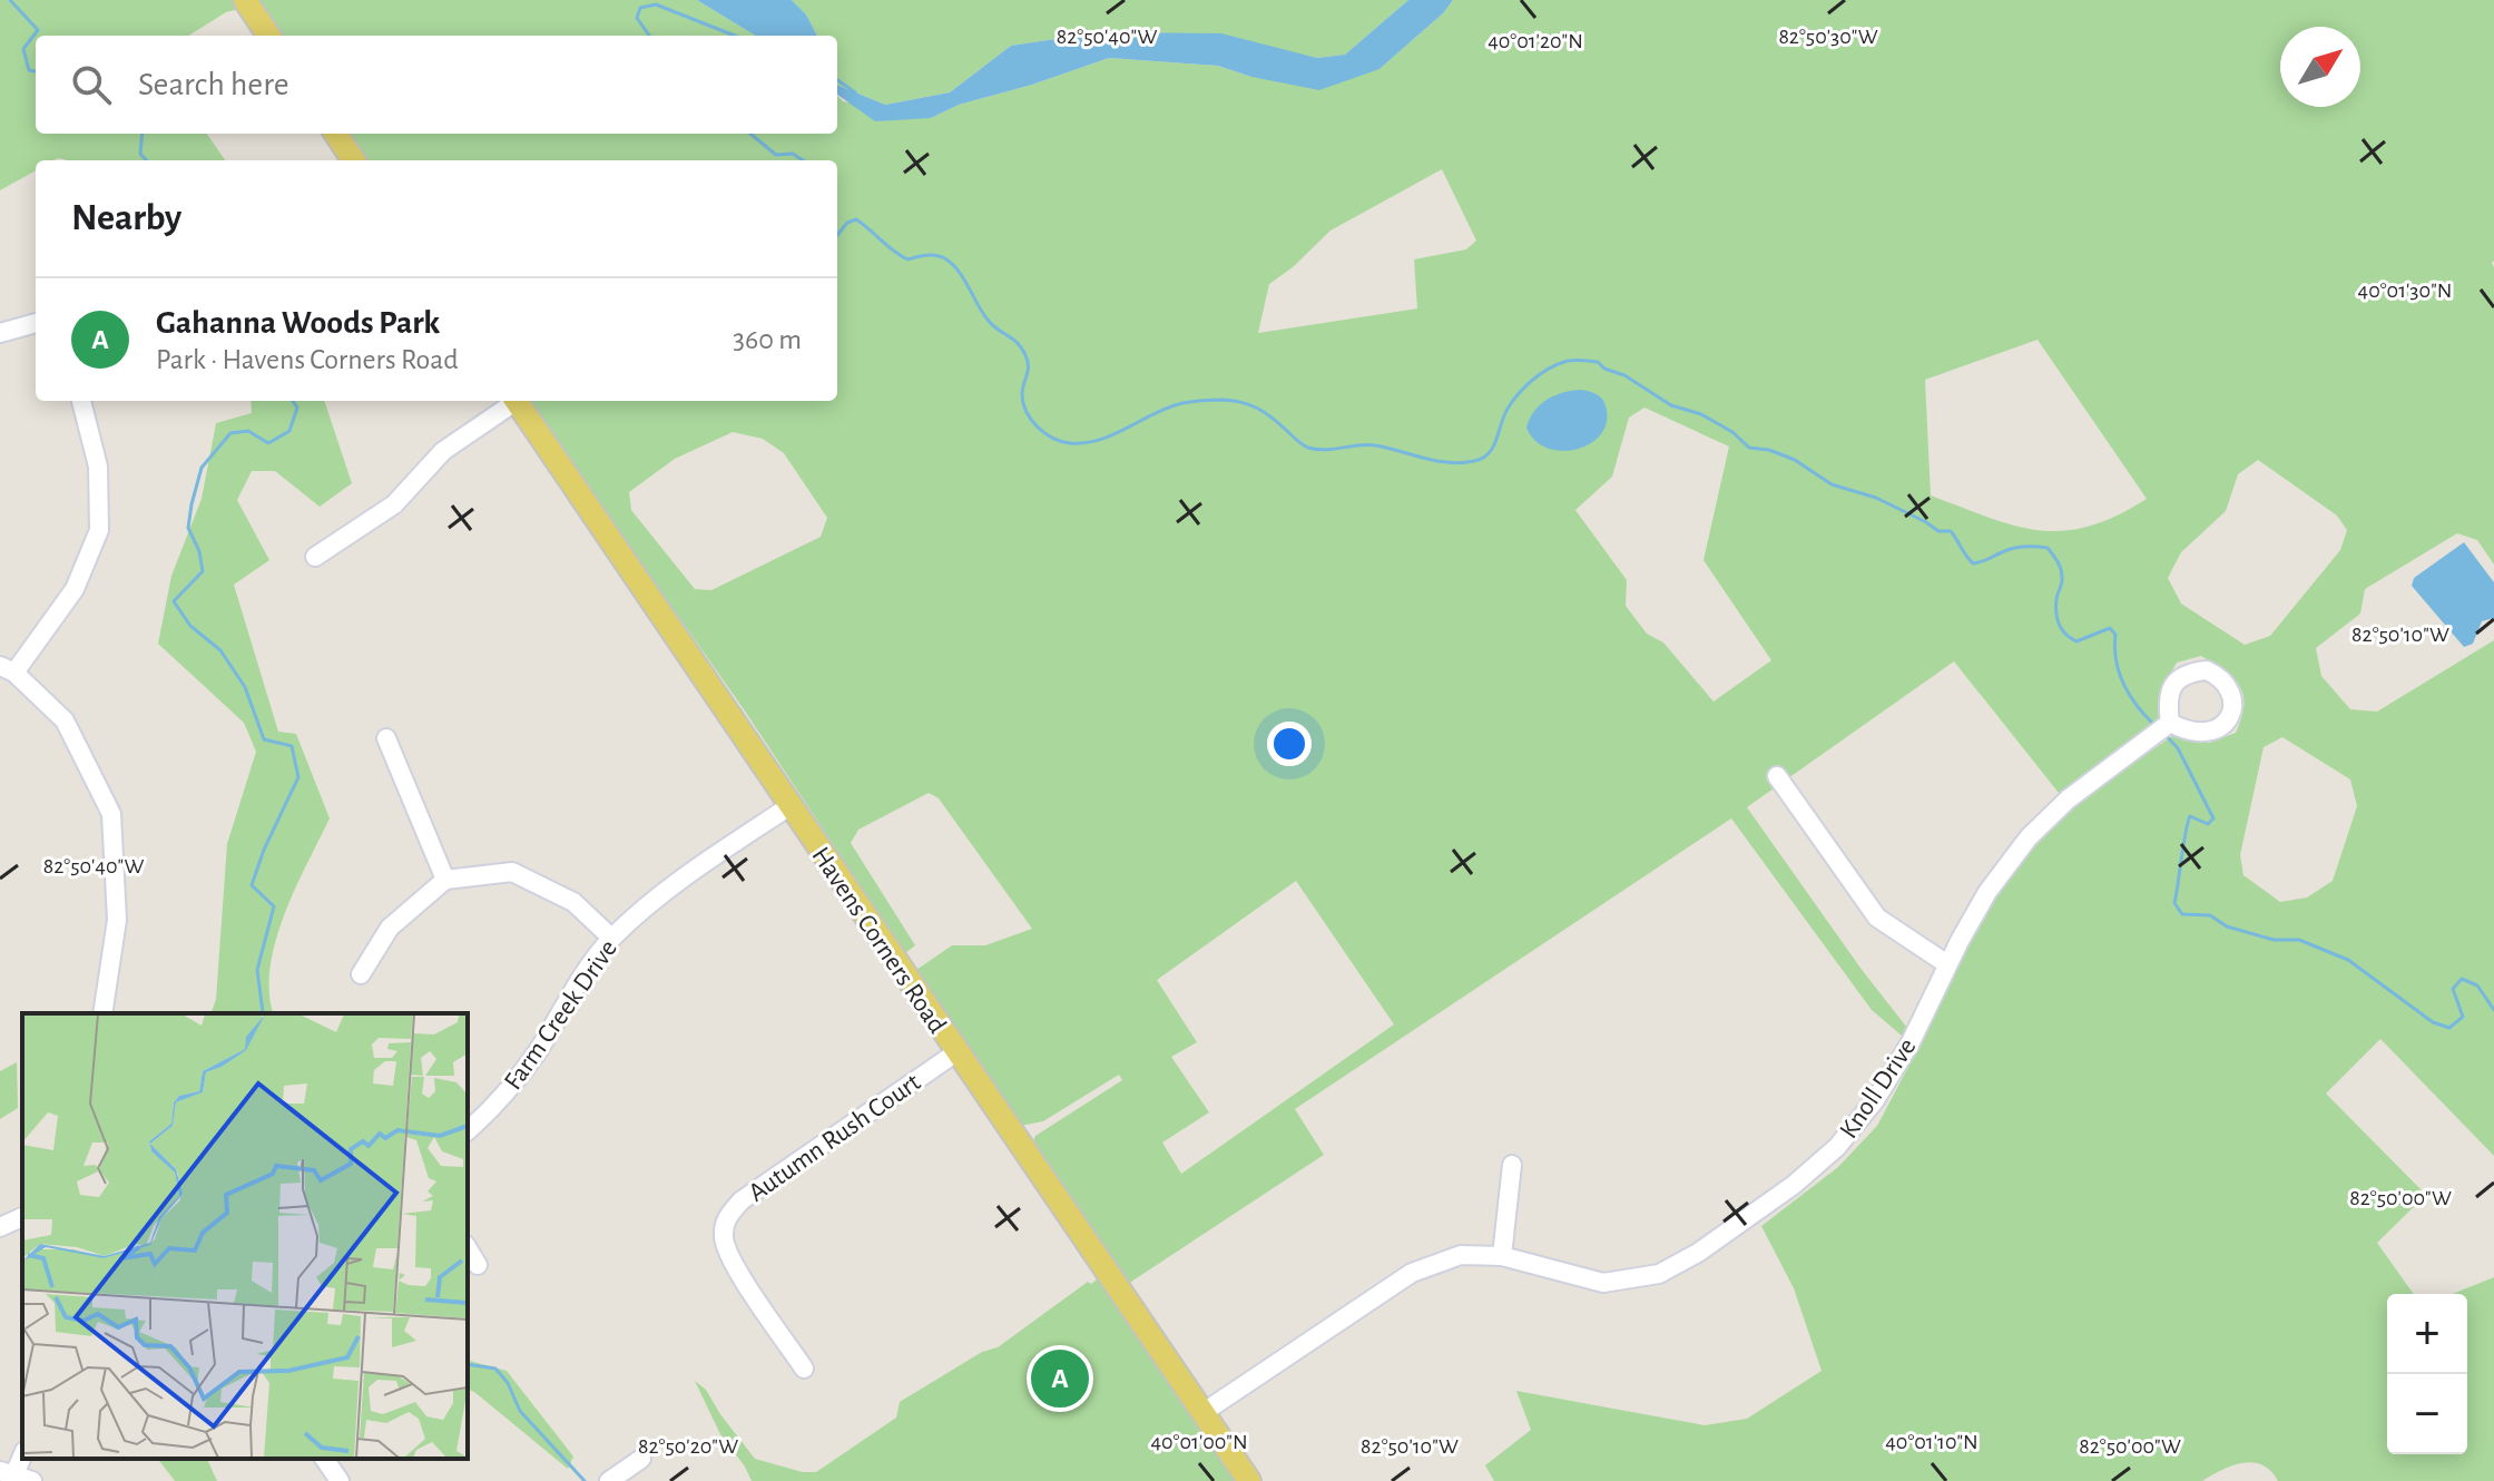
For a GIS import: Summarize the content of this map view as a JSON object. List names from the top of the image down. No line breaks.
{"streets":{"main road":["Havens Corners Road"],"street":["Farm Creek Drive","Knoll Drive","Autumn Rush Court"]},"crossings":[["Havens Corners Road","Farm Creek Drive"],["Havens Corners Road","Knoll Drive"],["Havens Corners Road","Autumn Rush Court"]],"north":"top right","page":{"search":"Search here","heading":"Nearby","list":[{"mark":"A","name":"Gahanna Woods Park","note":"Park · Havens Corners Road","value":"360 m"}],"map_buttons":["+","−"],"pins":"A"},"coordinates":["82°50'40\"W","82°50'30\"W","40°01'20\"N","40°01'30\"N","82°50'10\"W","82°50'00\"W","40°01'00\"N","40°01'10\"N","82°50'20\"W"]}
